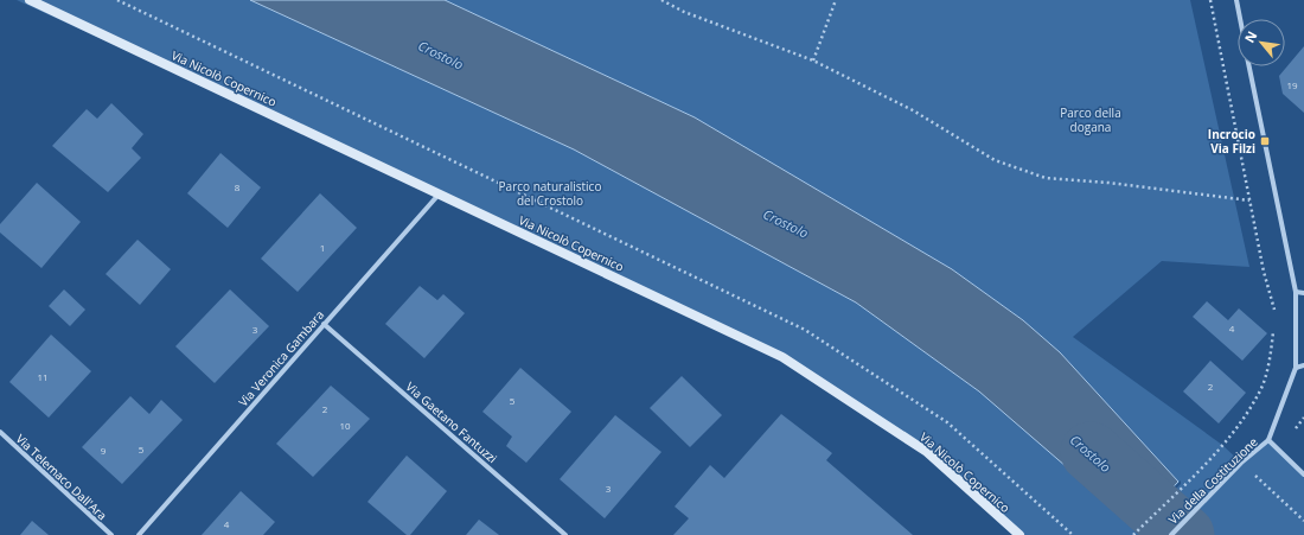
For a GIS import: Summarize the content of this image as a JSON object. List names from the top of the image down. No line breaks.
{"streets":{"street":["Via Nicolò Copernico","Via Veronica Gambara","Via Gaetano Fantuzzi","Via Telemaco Dall'Ara","Via della Costituzione"]},"crossings":[["Via Nicolò Copernico","Via Veronica Gambara"],["Via Veronica Gambara","Via Gaetano Fantuzzi"]],"water":["Crostolo"],"parks":["Parco della dogana","Parco naturalistico del Crostolo"],"places":{"transit":["Incrocio Via Filzi"]},"house_numbers":["19","8","1","4","3","11","2","5","2","10","5","9","3","4"],"north":"top left"}
